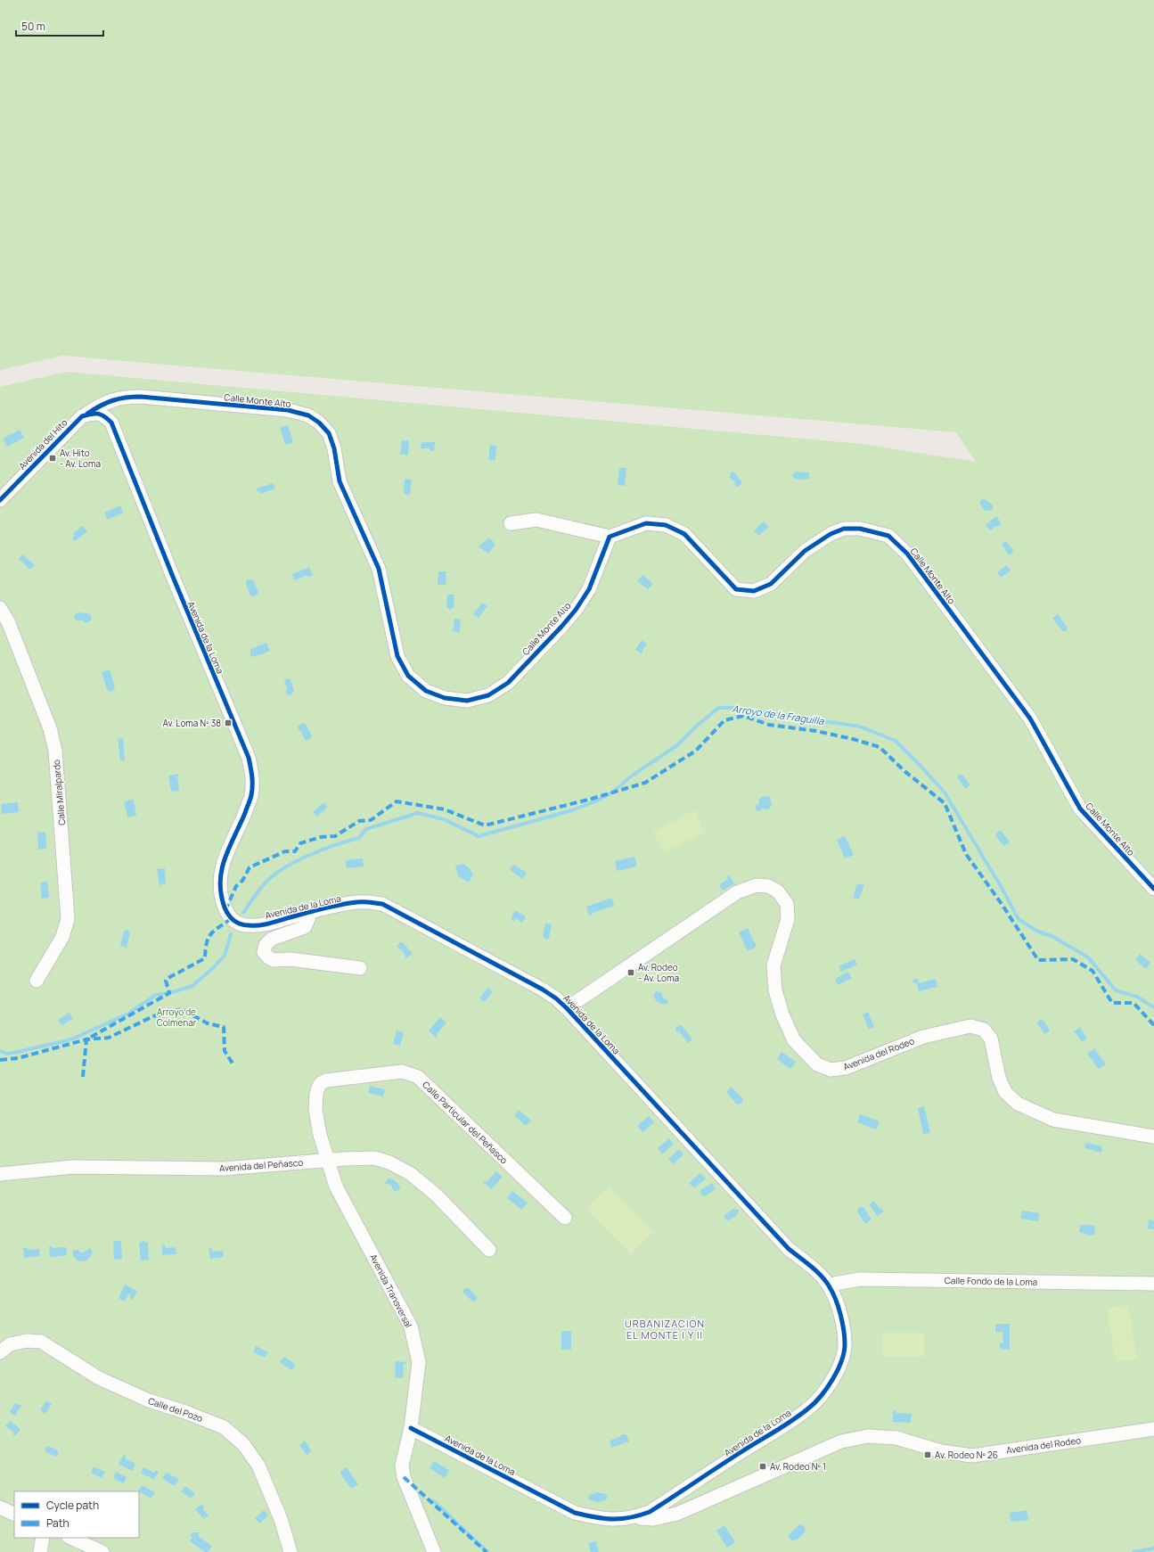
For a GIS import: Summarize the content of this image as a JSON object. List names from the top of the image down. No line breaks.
{"streets":{"street":["Calle Monte Alto","Avenida del Hito","Avenida de la Loma","Calle Miralpardo","Avenida del Rodeo","Calle Particular del Peñasco","Avenida del Peñasco","Calle Fondo de la Loma","Avenida Transversal","Calle del Pozo"]},"crossings":[["Calle Monte Alto","Avenida del Hito"],["Avenida de la Loma","Avenida del Rodeo"],["Avenida de la Loma","Calle Fondo de la Loma"],["Avenida de la Loma","Avenida Transversal"],["Calle Particular del Peñasco","Avenida del Peñasco"],["Calle Particular del Peñasco","Avenida Transversal"],["Avenida del Peñasco","Avenida Transversal"]],"districts":["URBANIZACIÓN EL MONTE I Y II"],"water":["Arroyo de la Fraguilla"],"parks":["Arroyo de Colmenar"],"places":{"transit":["Av. Hito - Av. Loma","Av. Loma Nº 38","Av. Rodeo - Av. Loma","Av. Rodeo Nº 26","Av. Rodeo Nº 1"]},"legend":["Cycle path","Path"],"scale_bar":"50 m"}
